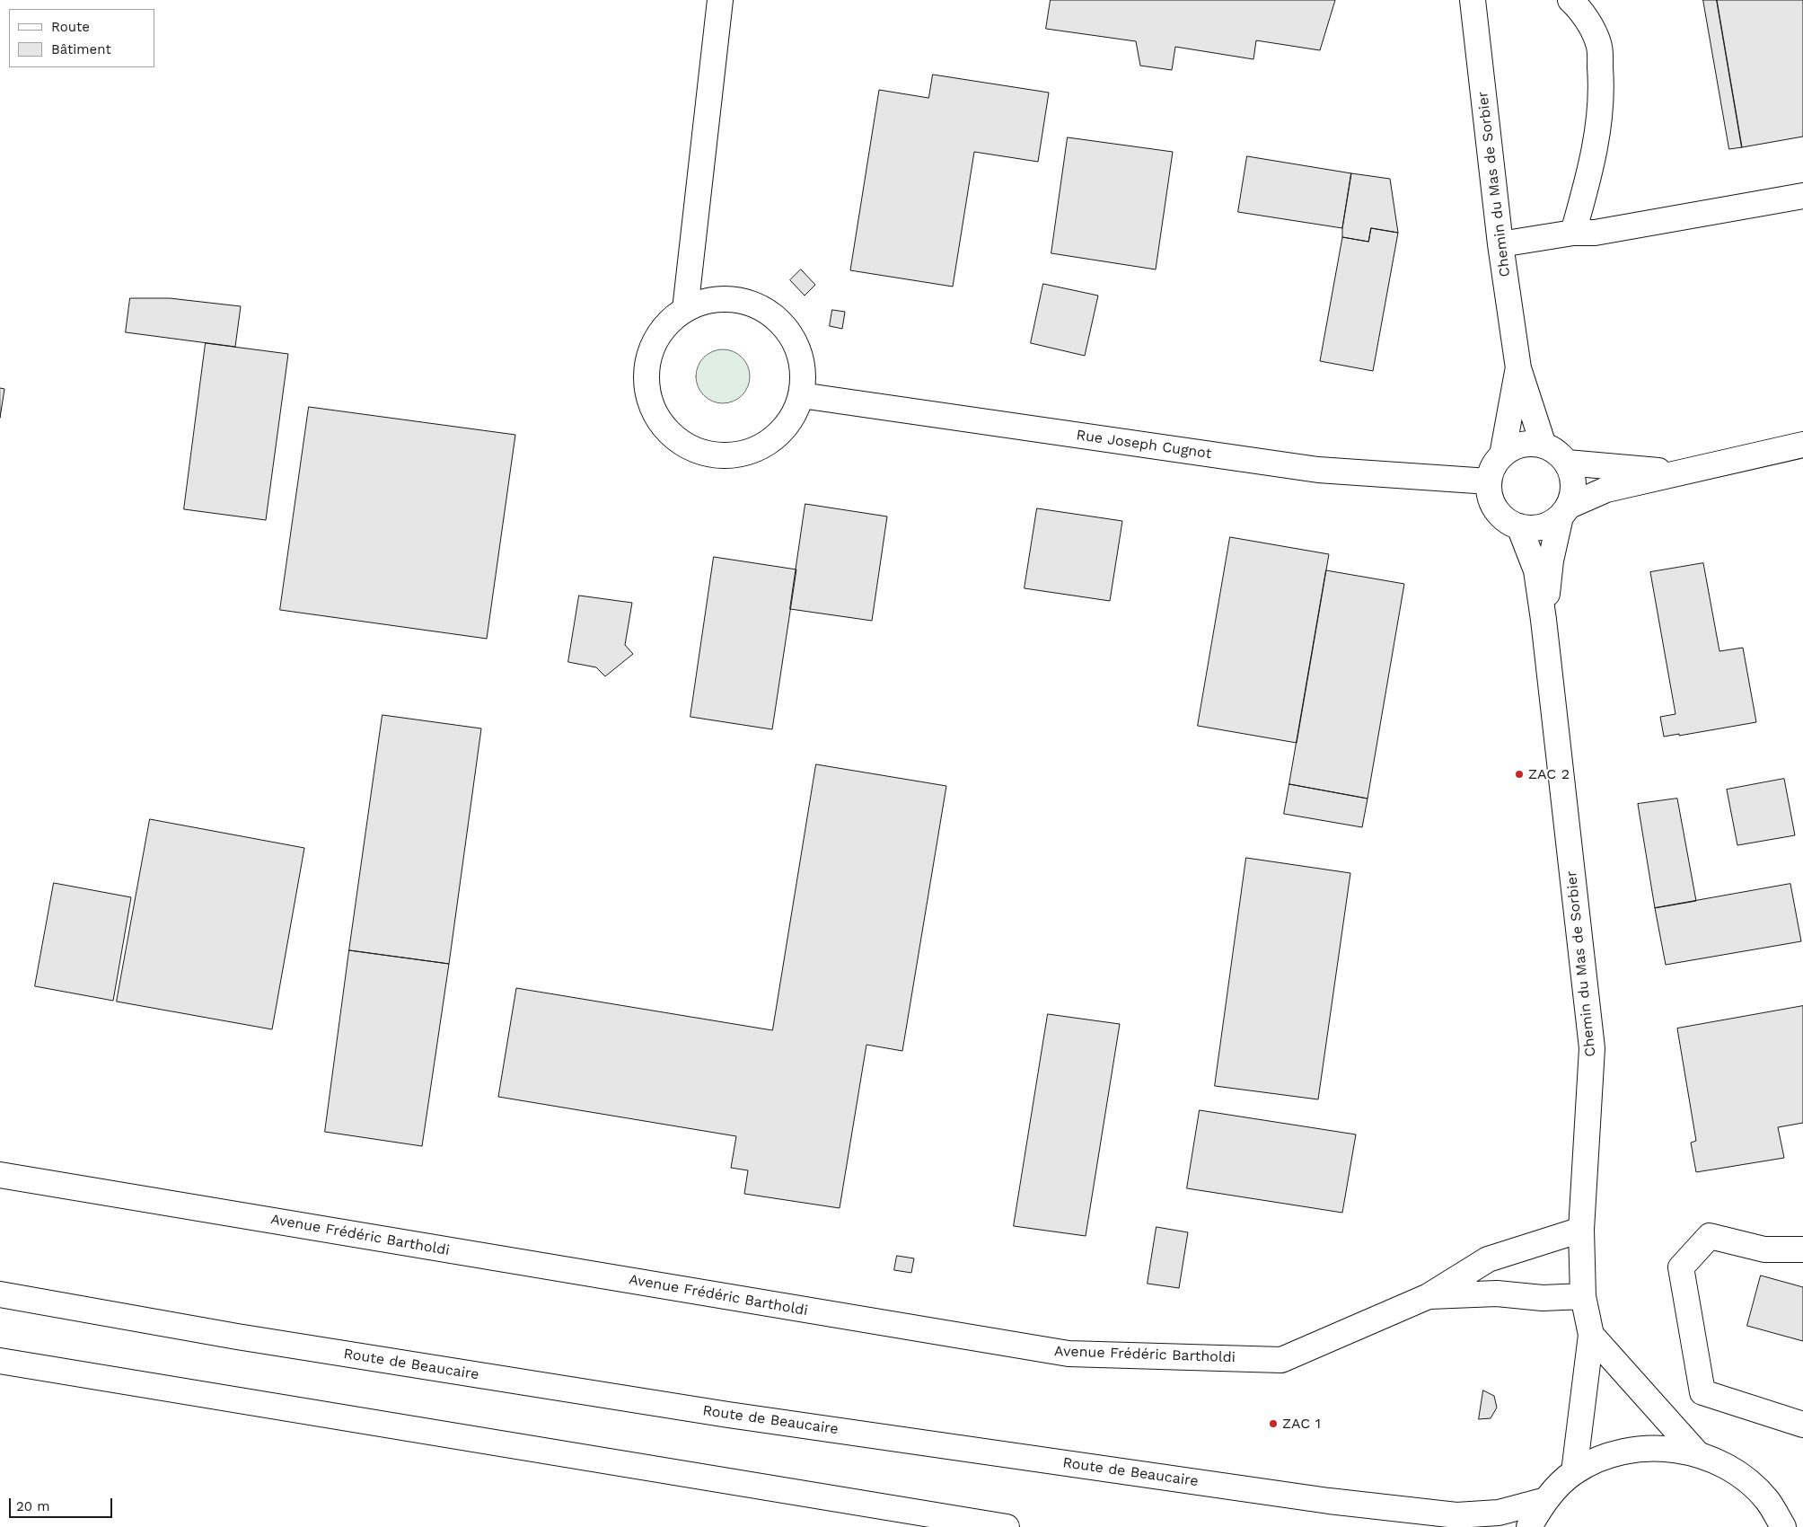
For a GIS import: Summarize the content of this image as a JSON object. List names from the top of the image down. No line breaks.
{"streets":{"street":["Chemin du Mas de Sorbier","Rue Joseph Cugnot","Avenue Frédéric Bartholdi","Route de Beaucaire"]},"crossings":[["Chemin du Mas de Sorbier","Rue Joseph Cugnot"],["Chemin du Mas de Sorbier","Avenue Frédéric Bartholdi"],["Chemin du Mas de Sorbier","Route de Beaucaire"]],"places":["ZAC 2","ZAC 1"],"legend":["Route","Bâtiment"],"scale_bar":"20 m"}
